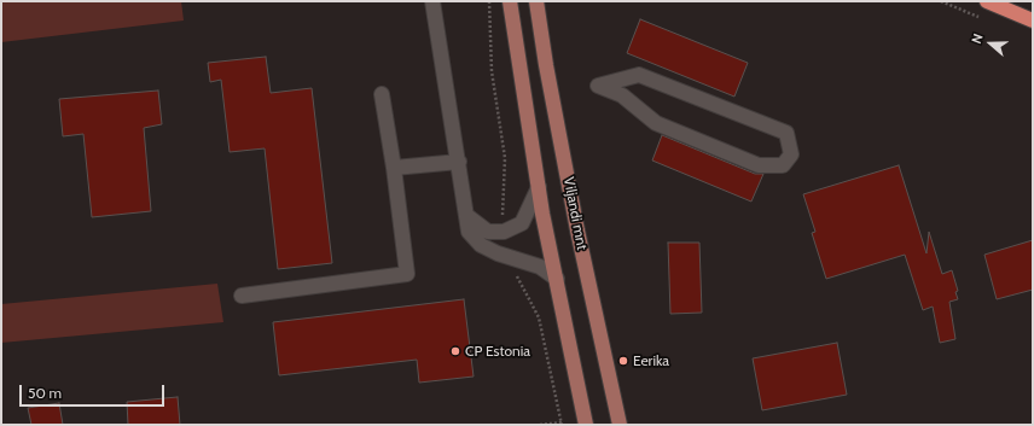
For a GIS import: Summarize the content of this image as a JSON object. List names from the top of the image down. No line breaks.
{"streets":{"main road":["Viljandi mnt"]},"places":["CP Estonia","Eerika"],"scale_bar":"50 m","north":"left"}
